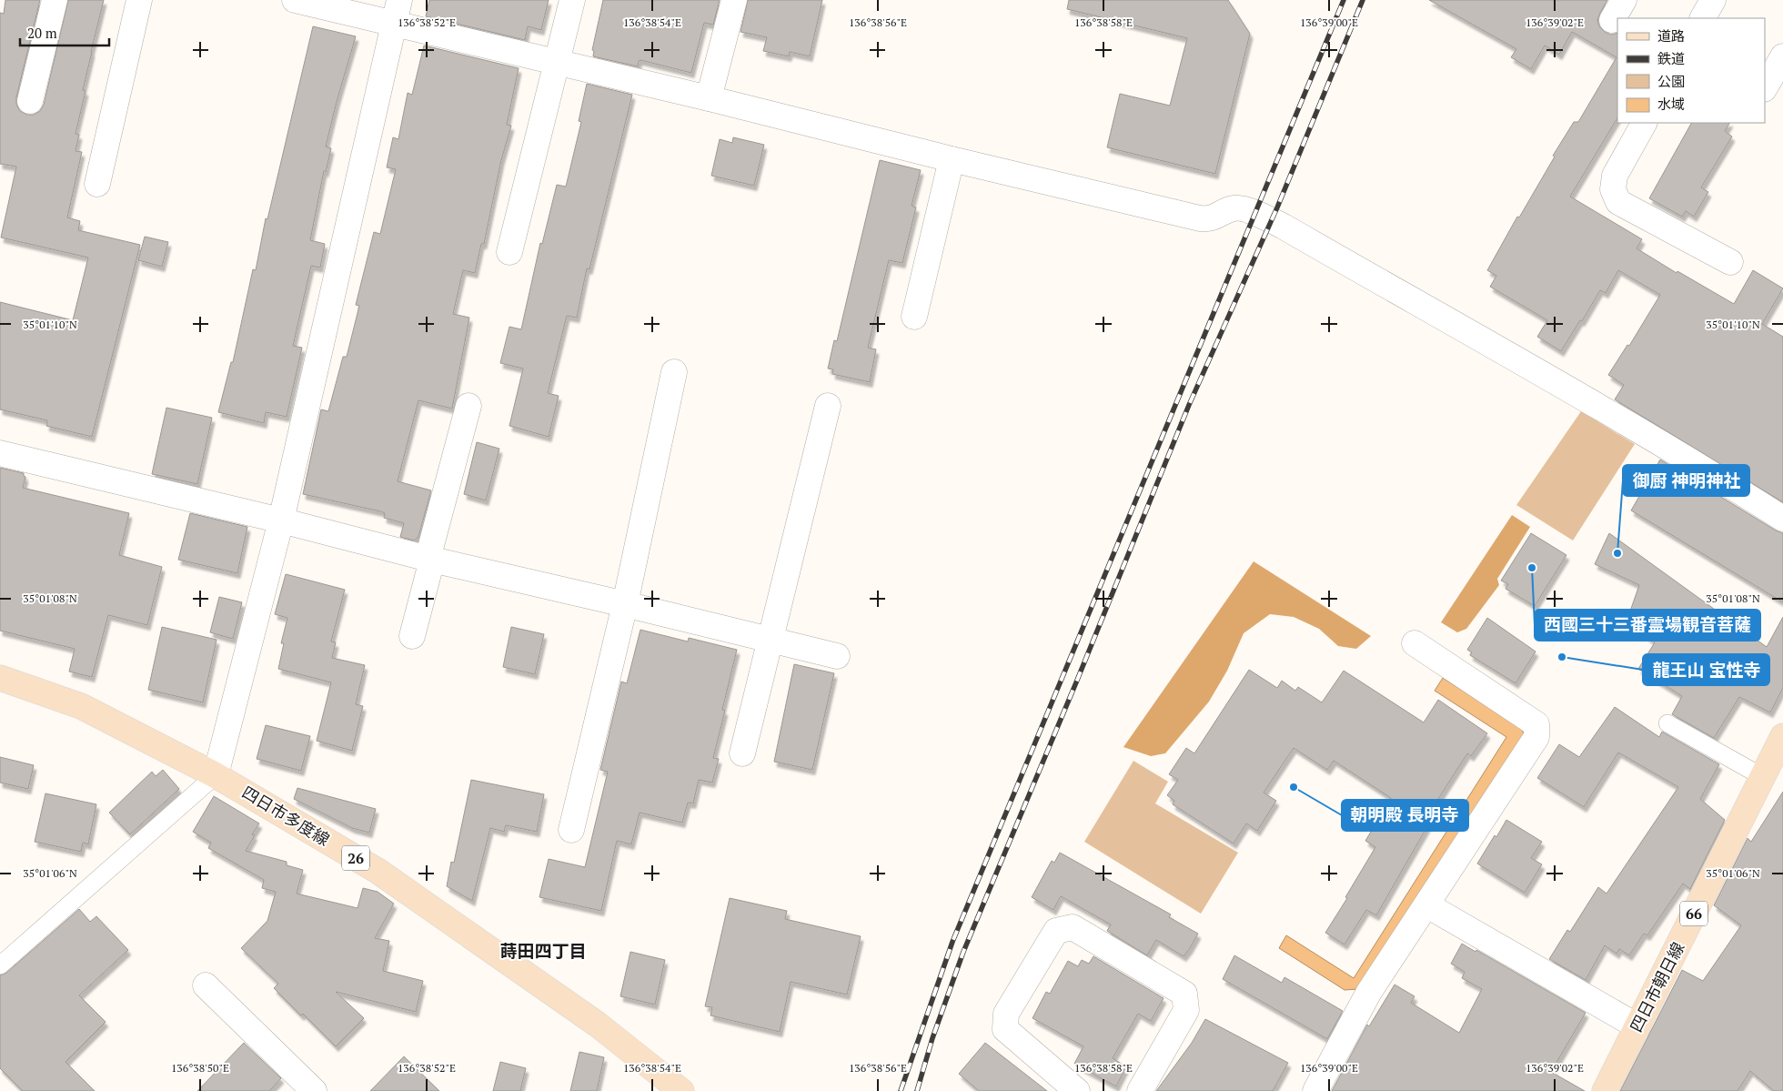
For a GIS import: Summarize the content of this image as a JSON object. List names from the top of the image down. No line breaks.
{"streets":{"main road":["四日市多度線","26","66","四日市朝日線"]},"districts":["蒔田四丁目"],"places":["御厨 神明神社","西國三十三番霊場観音菩薩","龍王山 宝性寺","朝明殿 長明寺"],"legend":["道路","鉄道","公園","水域"],"scale_bar":"20 m","coordinates":["136°38'52\"E","136°38'54\"E","136°38'56\"E","136°38'58\"E","136°39'00\"E","136°39'02\"E","35°01'10\"N","35°01'08\"N","35°01'06\"N","136°38'50\"E"]}
